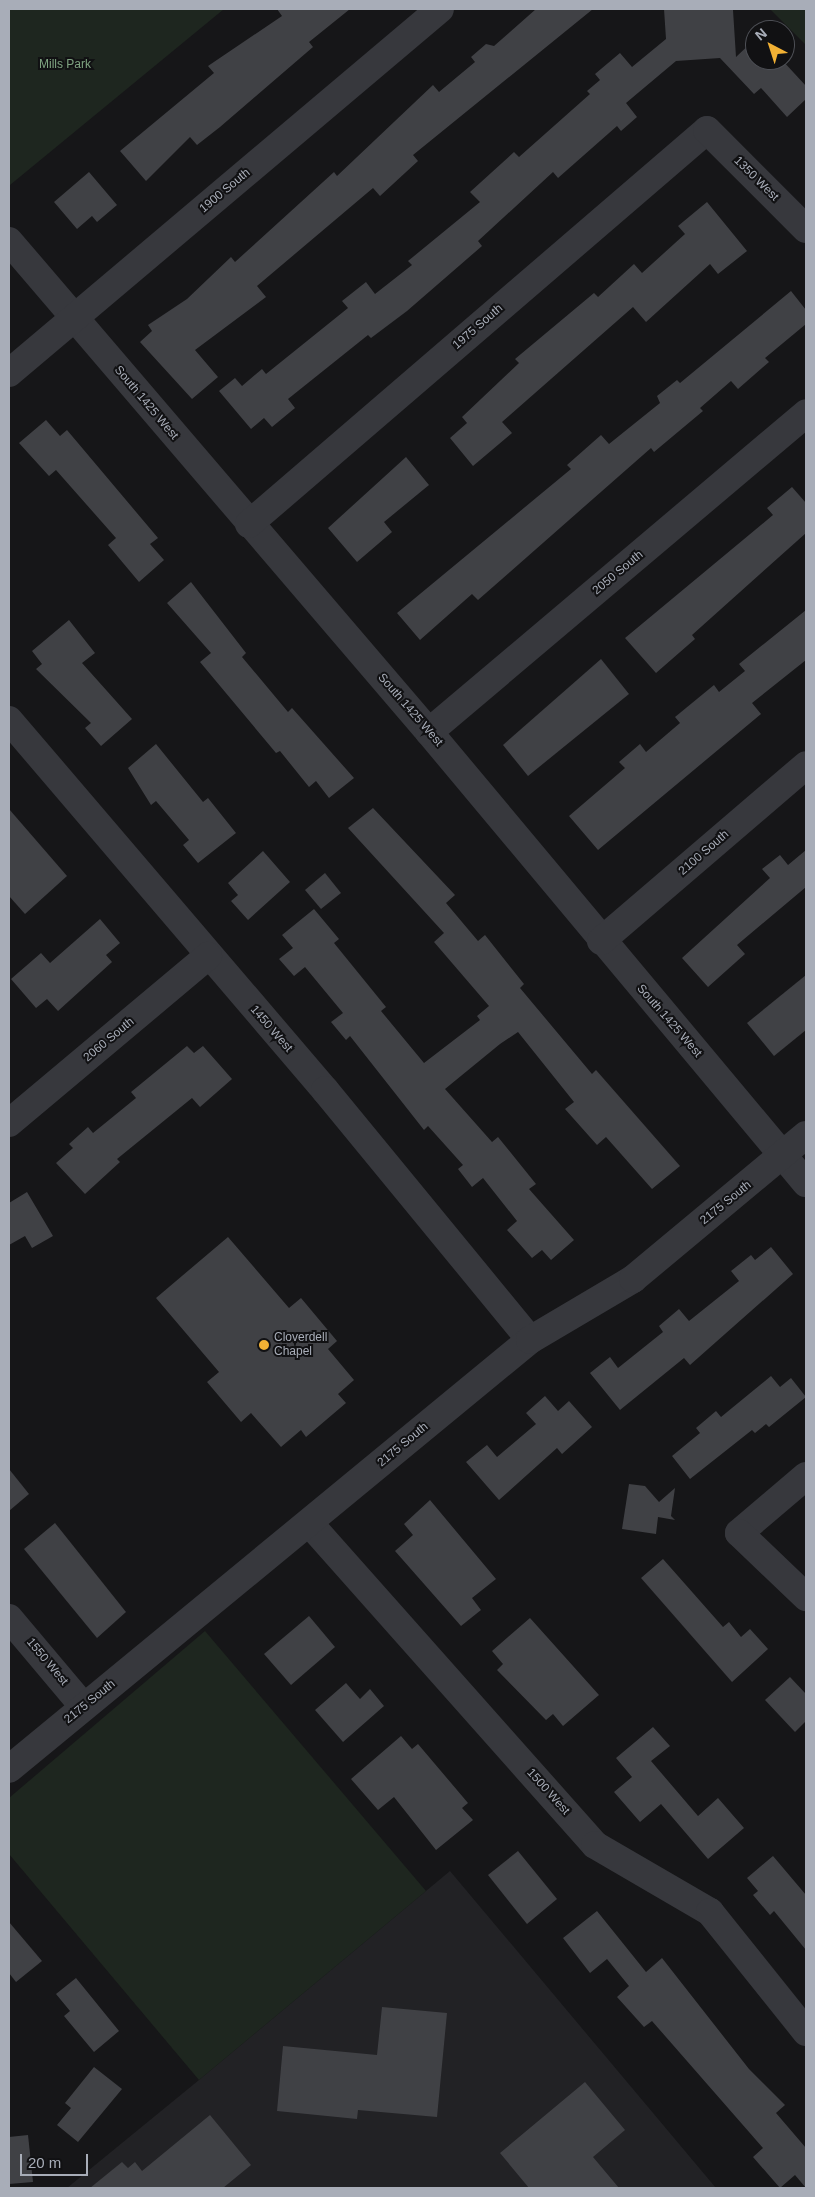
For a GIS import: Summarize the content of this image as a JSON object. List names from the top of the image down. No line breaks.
{"streets":{"street":["1350 West","1900 South","1975 South","South 1425 West","2050 South","2100 South","1450 West","2060 South","2175 South","1550 West","1500 West"]},"crossings":[["1350 West","1975 South"],["1900 South","South 1425 West"],["1975 South","South 1425 West"],["South 1425 West","2050 South"],["South 1425 West","2100 South"],["South 1425 West","2175 South"],["1450 West","2060 South"],["1450 West","2175 South"],["2175 South","1550 West"],["2175 South","1500 West"]],"parks":["Mills Park"],"places":["Cloverdell Chapel"],"scale_bar":"20 m","north":"top left"}
